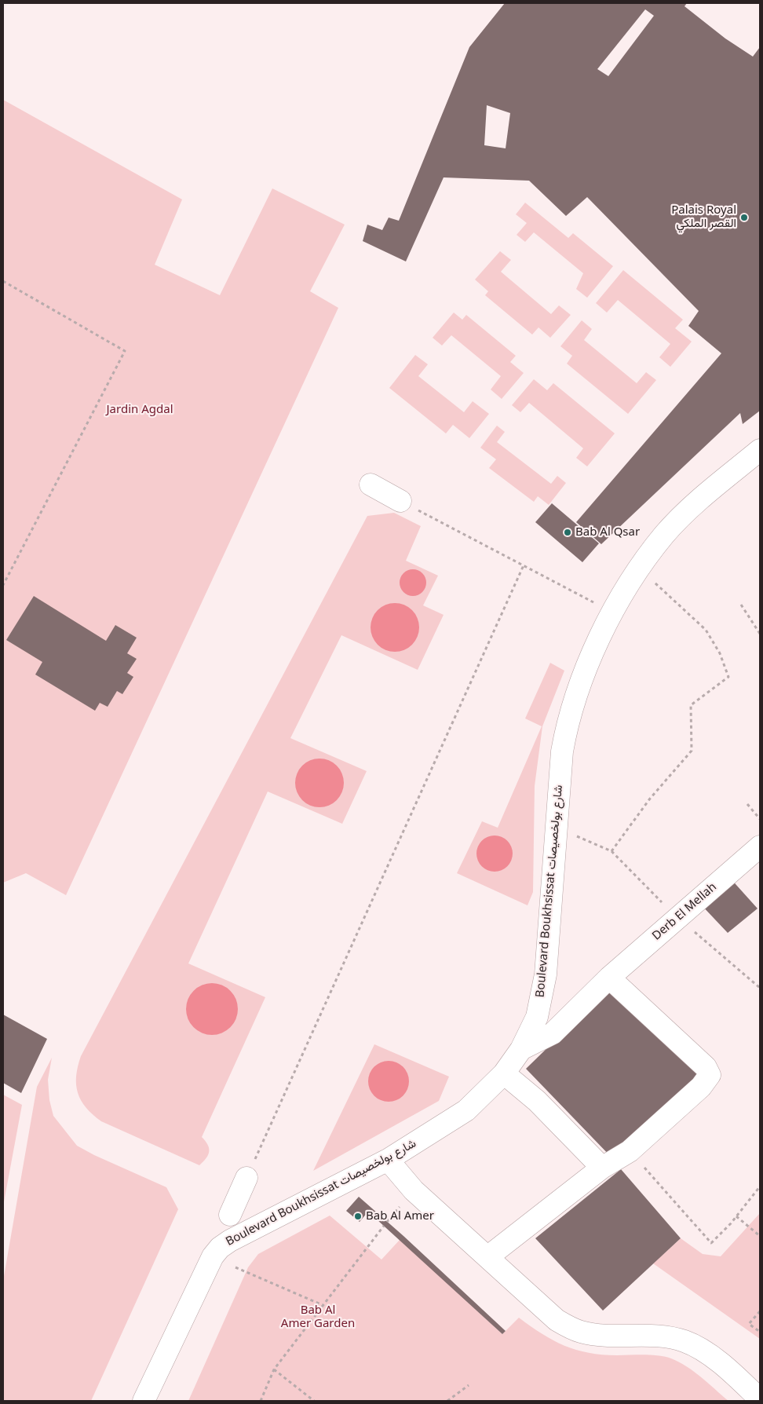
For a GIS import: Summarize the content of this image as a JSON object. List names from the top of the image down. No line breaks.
{"streets":{"street":["Boulevard Boukhsissat شارع بولخصيصات","Derb El Mellah"]},"crossings":[["Boulevard Boukhsissat شارع بولخصيصات","Derb El Mellah"]],"parks":["Jardin Agdal","Bab Al Amer Garden"],"places":["Palais Royal القصر الملكي","Bab Al Qsar","Bab Al Amer"]}
